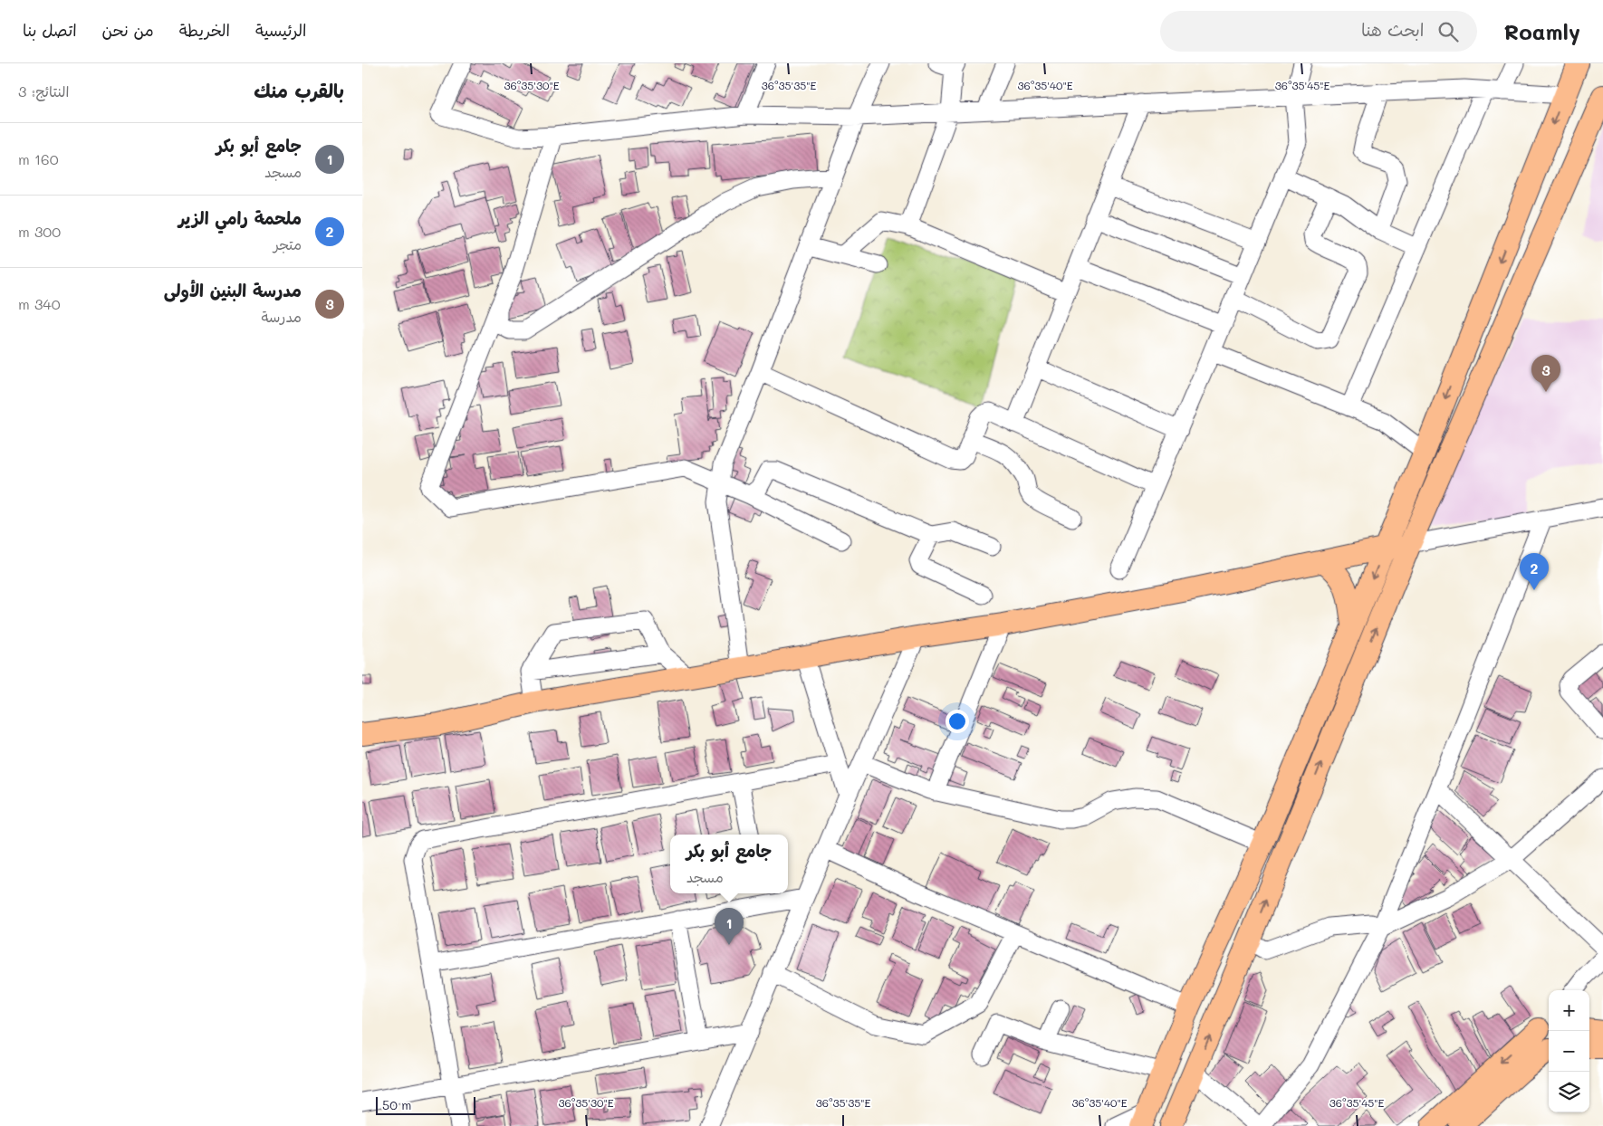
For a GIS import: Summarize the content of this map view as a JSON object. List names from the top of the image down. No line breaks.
{"scale_bar":"50 m","page":{"header":"Roamly","search":"ابحث هنا","nav":["الرئيسية","الخريطة","من نحن","اتصل بنا"],"heading":["بالقرب منك","النتائج: 3"],"list":[{"mark":"1","name":"جامع أبو بكر","note":"مسجد","value":"160 m"},{"mark":"2","name":"ملحمة رامي الزير","note":"متجر","value":"300 m"},{"mark":"3","name":"مدرسة البنين الأولى","note":"مدرسة","value":"340 m"}],"pins":["3","2","1"],"popup":["جامع أبو بكر","مسجد"],"map_buttons":["+","−"],"scale":"50 m"},"coordinates":["36°35'30\"E","36°35'35\"E","36°35'40\"E","36°35'45\"E"]}
